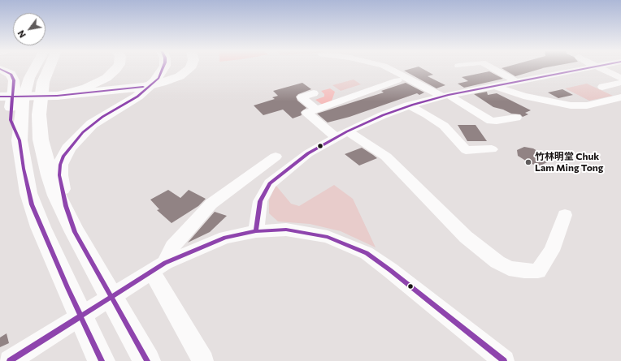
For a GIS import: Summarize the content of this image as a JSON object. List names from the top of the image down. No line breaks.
{"places":["竹林明堂 Chuk Lam Ming Tong"],"north":"bottom left"}
